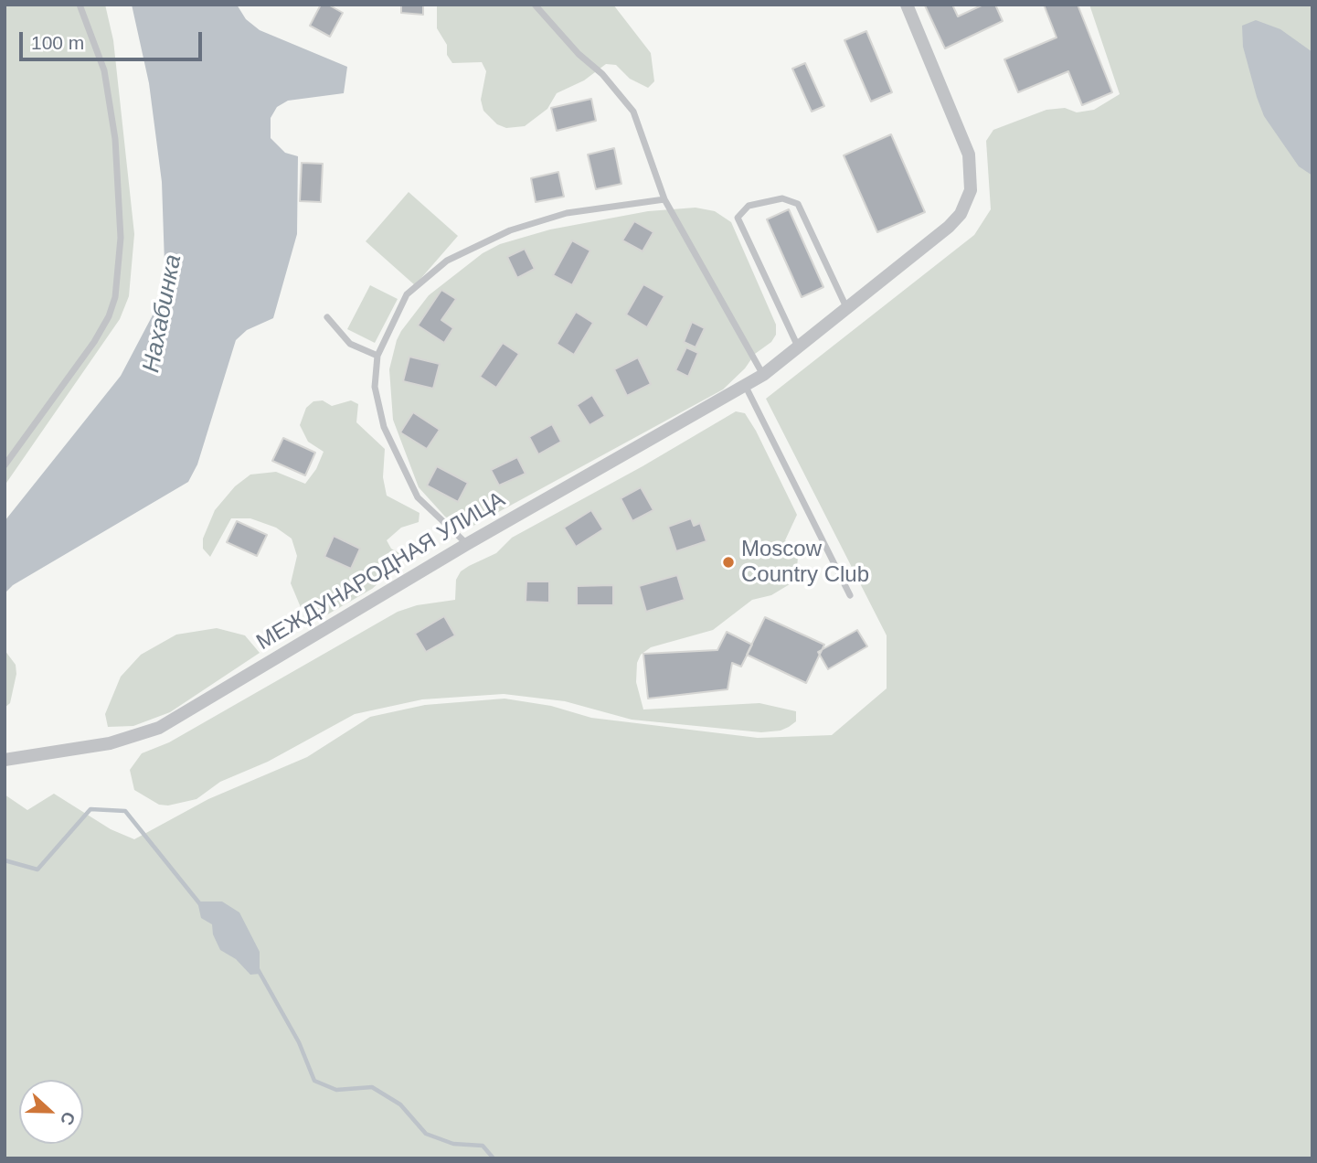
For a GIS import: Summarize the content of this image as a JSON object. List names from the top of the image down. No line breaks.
{"streets":{"street":["МЕЖДУНАРОДНАЯ УЛИЦА"]},"water":["Нахабинка"],"places":["Moscow Country Club"],"scale_bar":"100 m","north":"right"}
